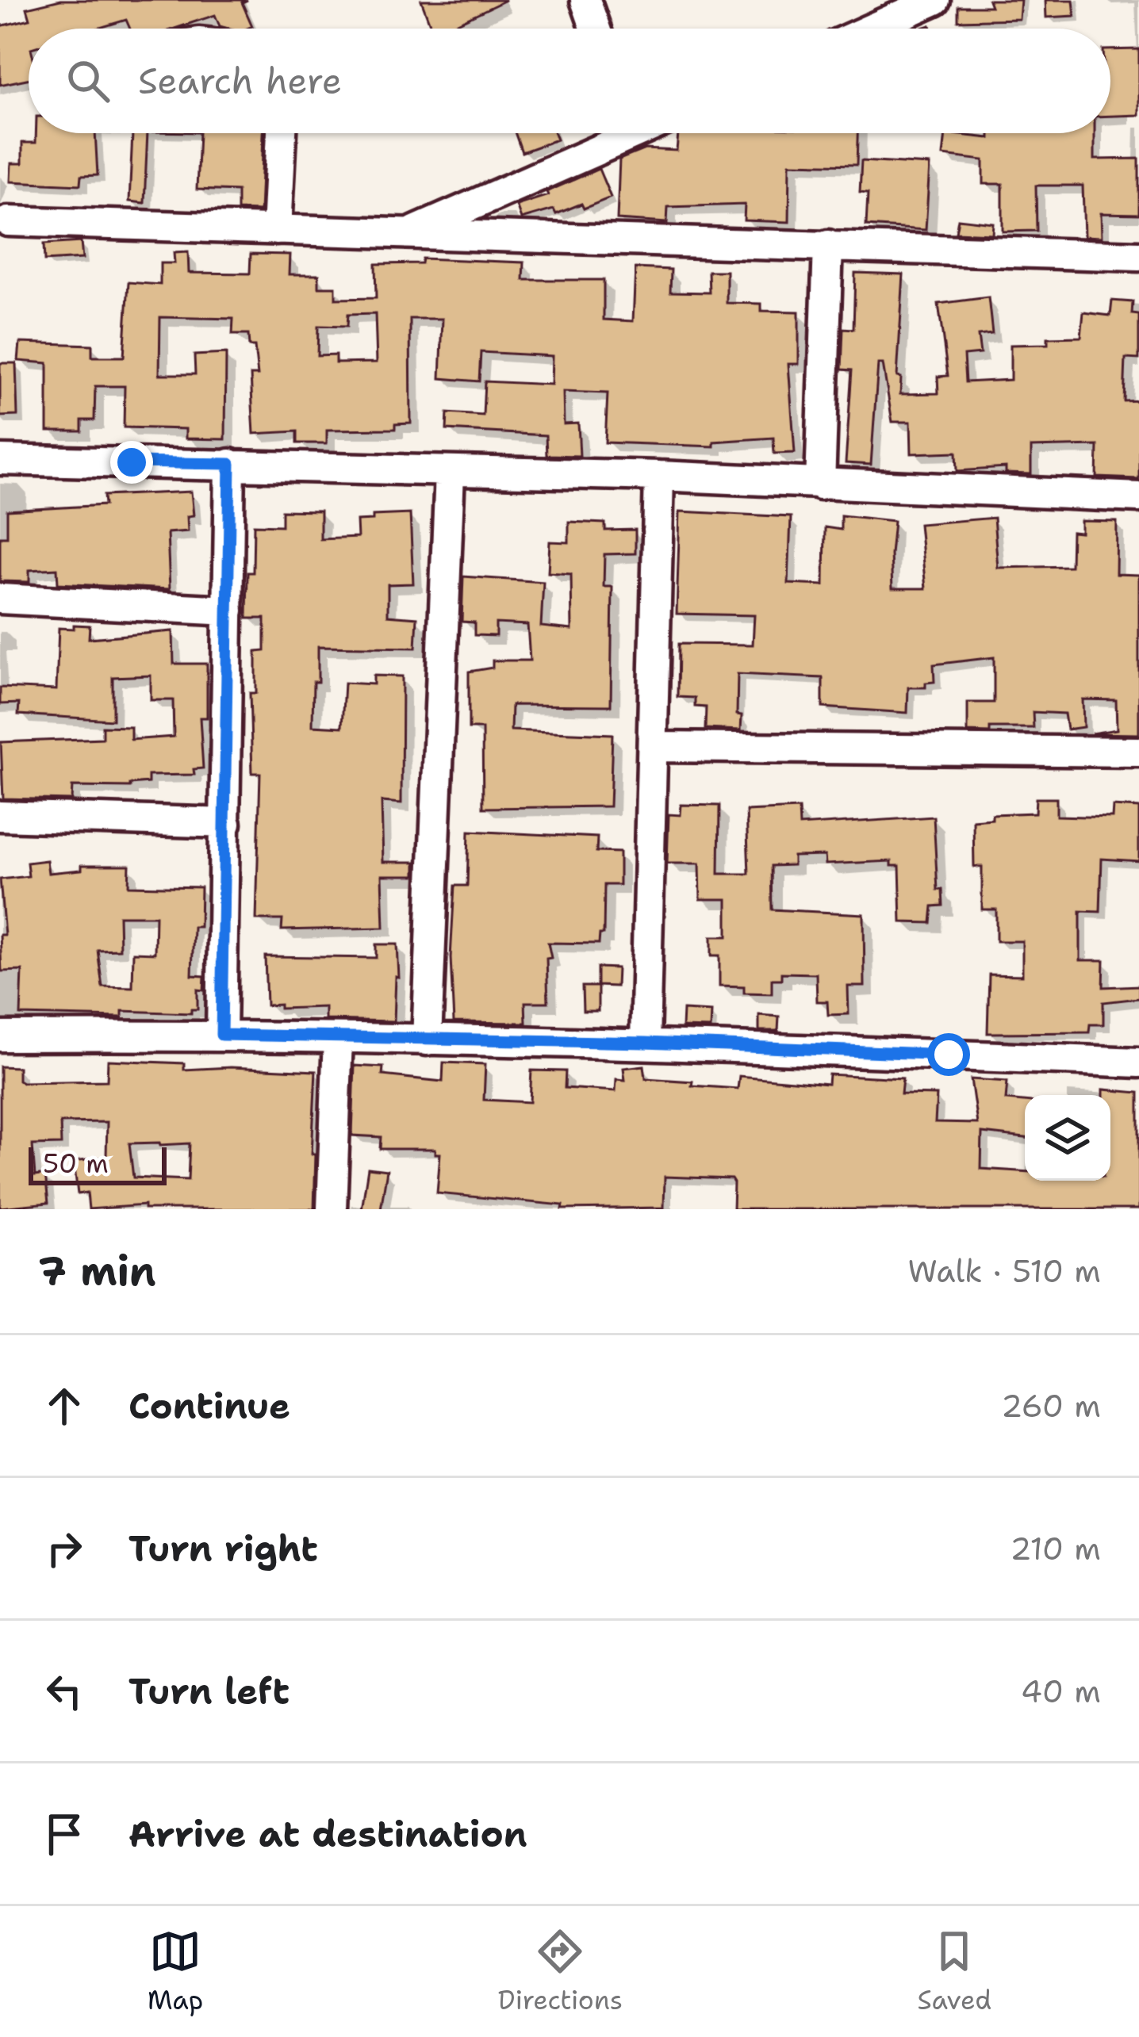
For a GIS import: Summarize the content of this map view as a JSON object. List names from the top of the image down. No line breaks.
{"scale_bar":"50 m","page":{"search":"Search here","scale":"50 m","heading":["7 min","Walk · 510 m"],"list":[["Continue","260 m"],["Turn right","210 m"],["Turn left","40 m"],"Arrive at destination"],"nav":["Map","Directions","Saved"]}}
